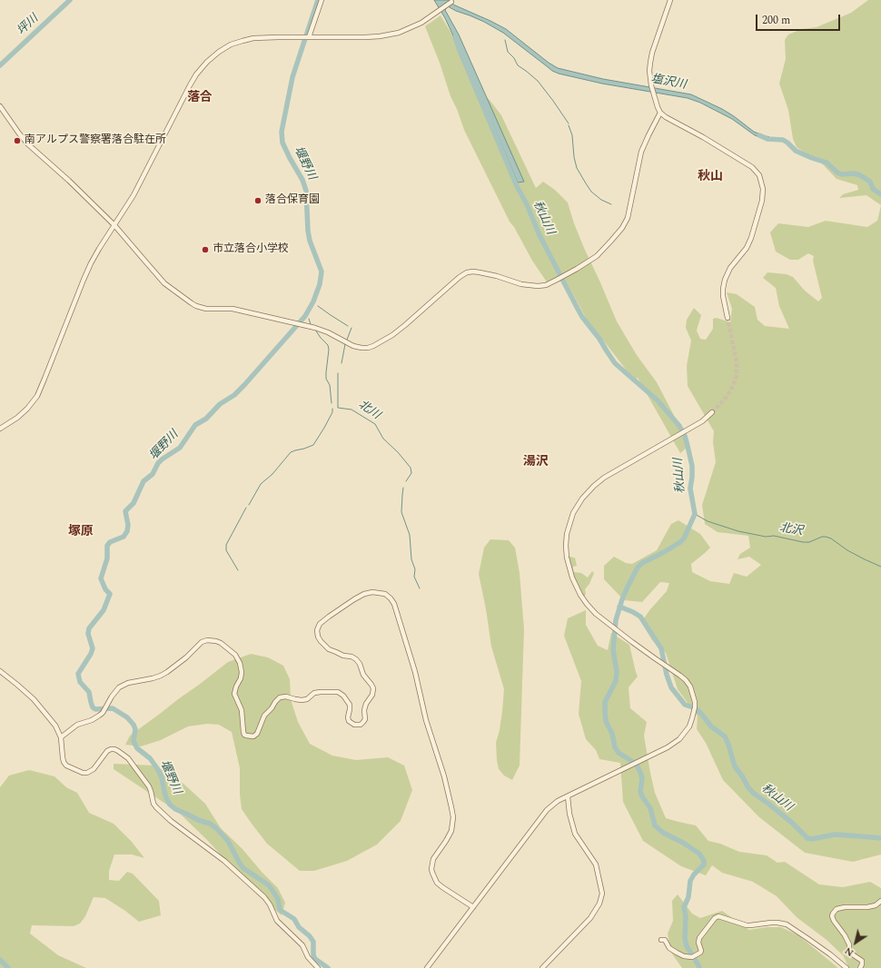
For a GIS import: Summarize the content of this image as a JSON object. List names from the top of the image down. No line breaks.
{"districts":["落合","秋山","湯沢","塚原"],"water":["坪川","塩沢川","堰野川","秋山川","北川","北沢"],"places":["南アルプス警察署落合駐在所","落合保育園","市立落合小学校"],"scale_bar":"200 m","north":"bottom left"}
